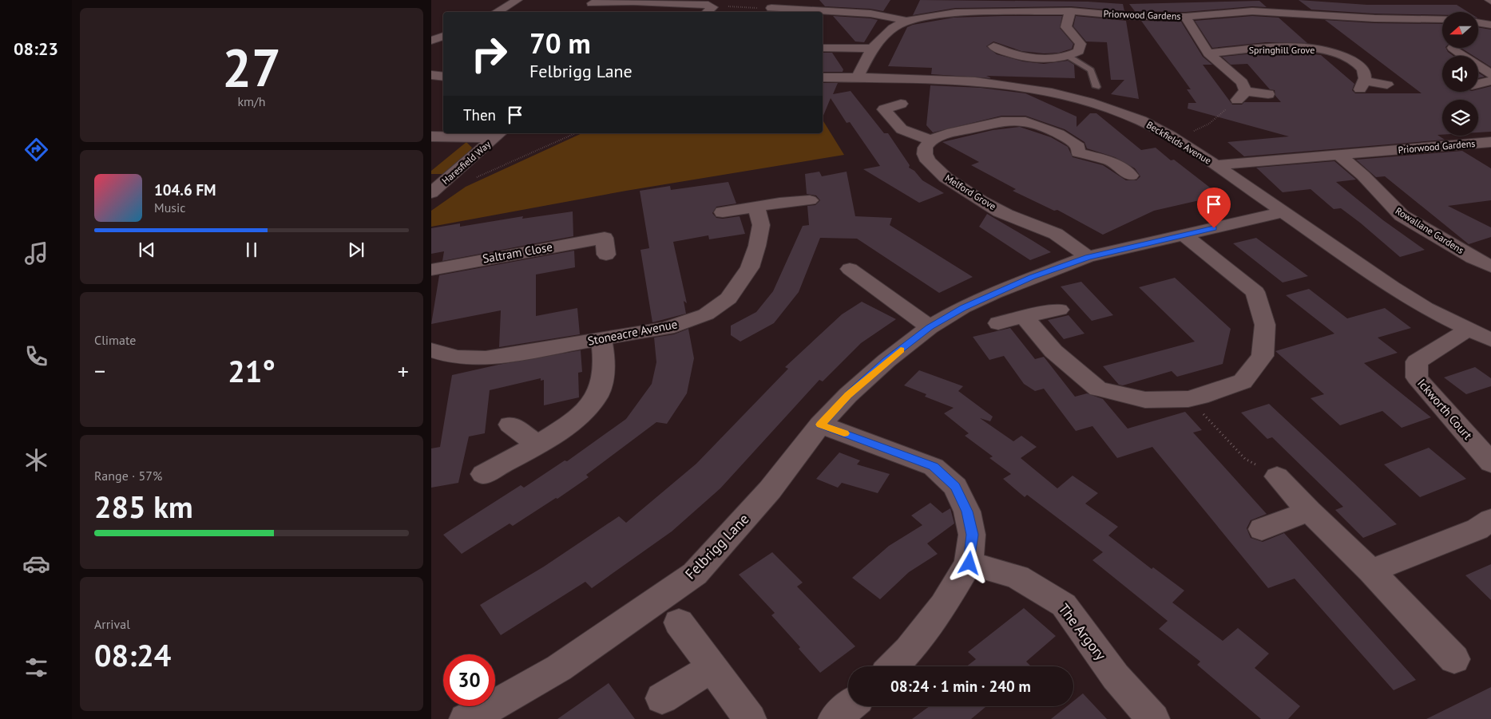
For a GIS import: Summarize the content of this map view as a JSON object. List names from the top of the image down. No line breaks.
{"streets":{"street":["Priorwood Gardens","Springhill Grove","Beckfields Avenue","Haresfield Way","Melford Grove","Rowallane Gardens","Saltram Close","Stoneacre Avenue","Ickworth Court","Felbrigg Lane","The Argory"]},"crossings":[["Priorwood Gardens","Beckfields Avenue"],["Priorwood Gardens","Rowallane Gardens"],["Beckfields Avenue","Ickworth Court"],["Beckfields Avenue","Felbrigg Lane"],["Melford Grove","Felbrigg Lane"]],"north":"left","page":{"tabs":"08:23","tile":[["27","km/h"],"Climate",["Range · 57%","285 km"],["Arrival","08:24"]],"turn":["70 m","Felbrigg Lane"],"then":"Then","song":["104.6 FM","Music"],"heat":["−","21°","+"],"limit":"30","trip":"08:24 · 1 min · 240 m"}}
